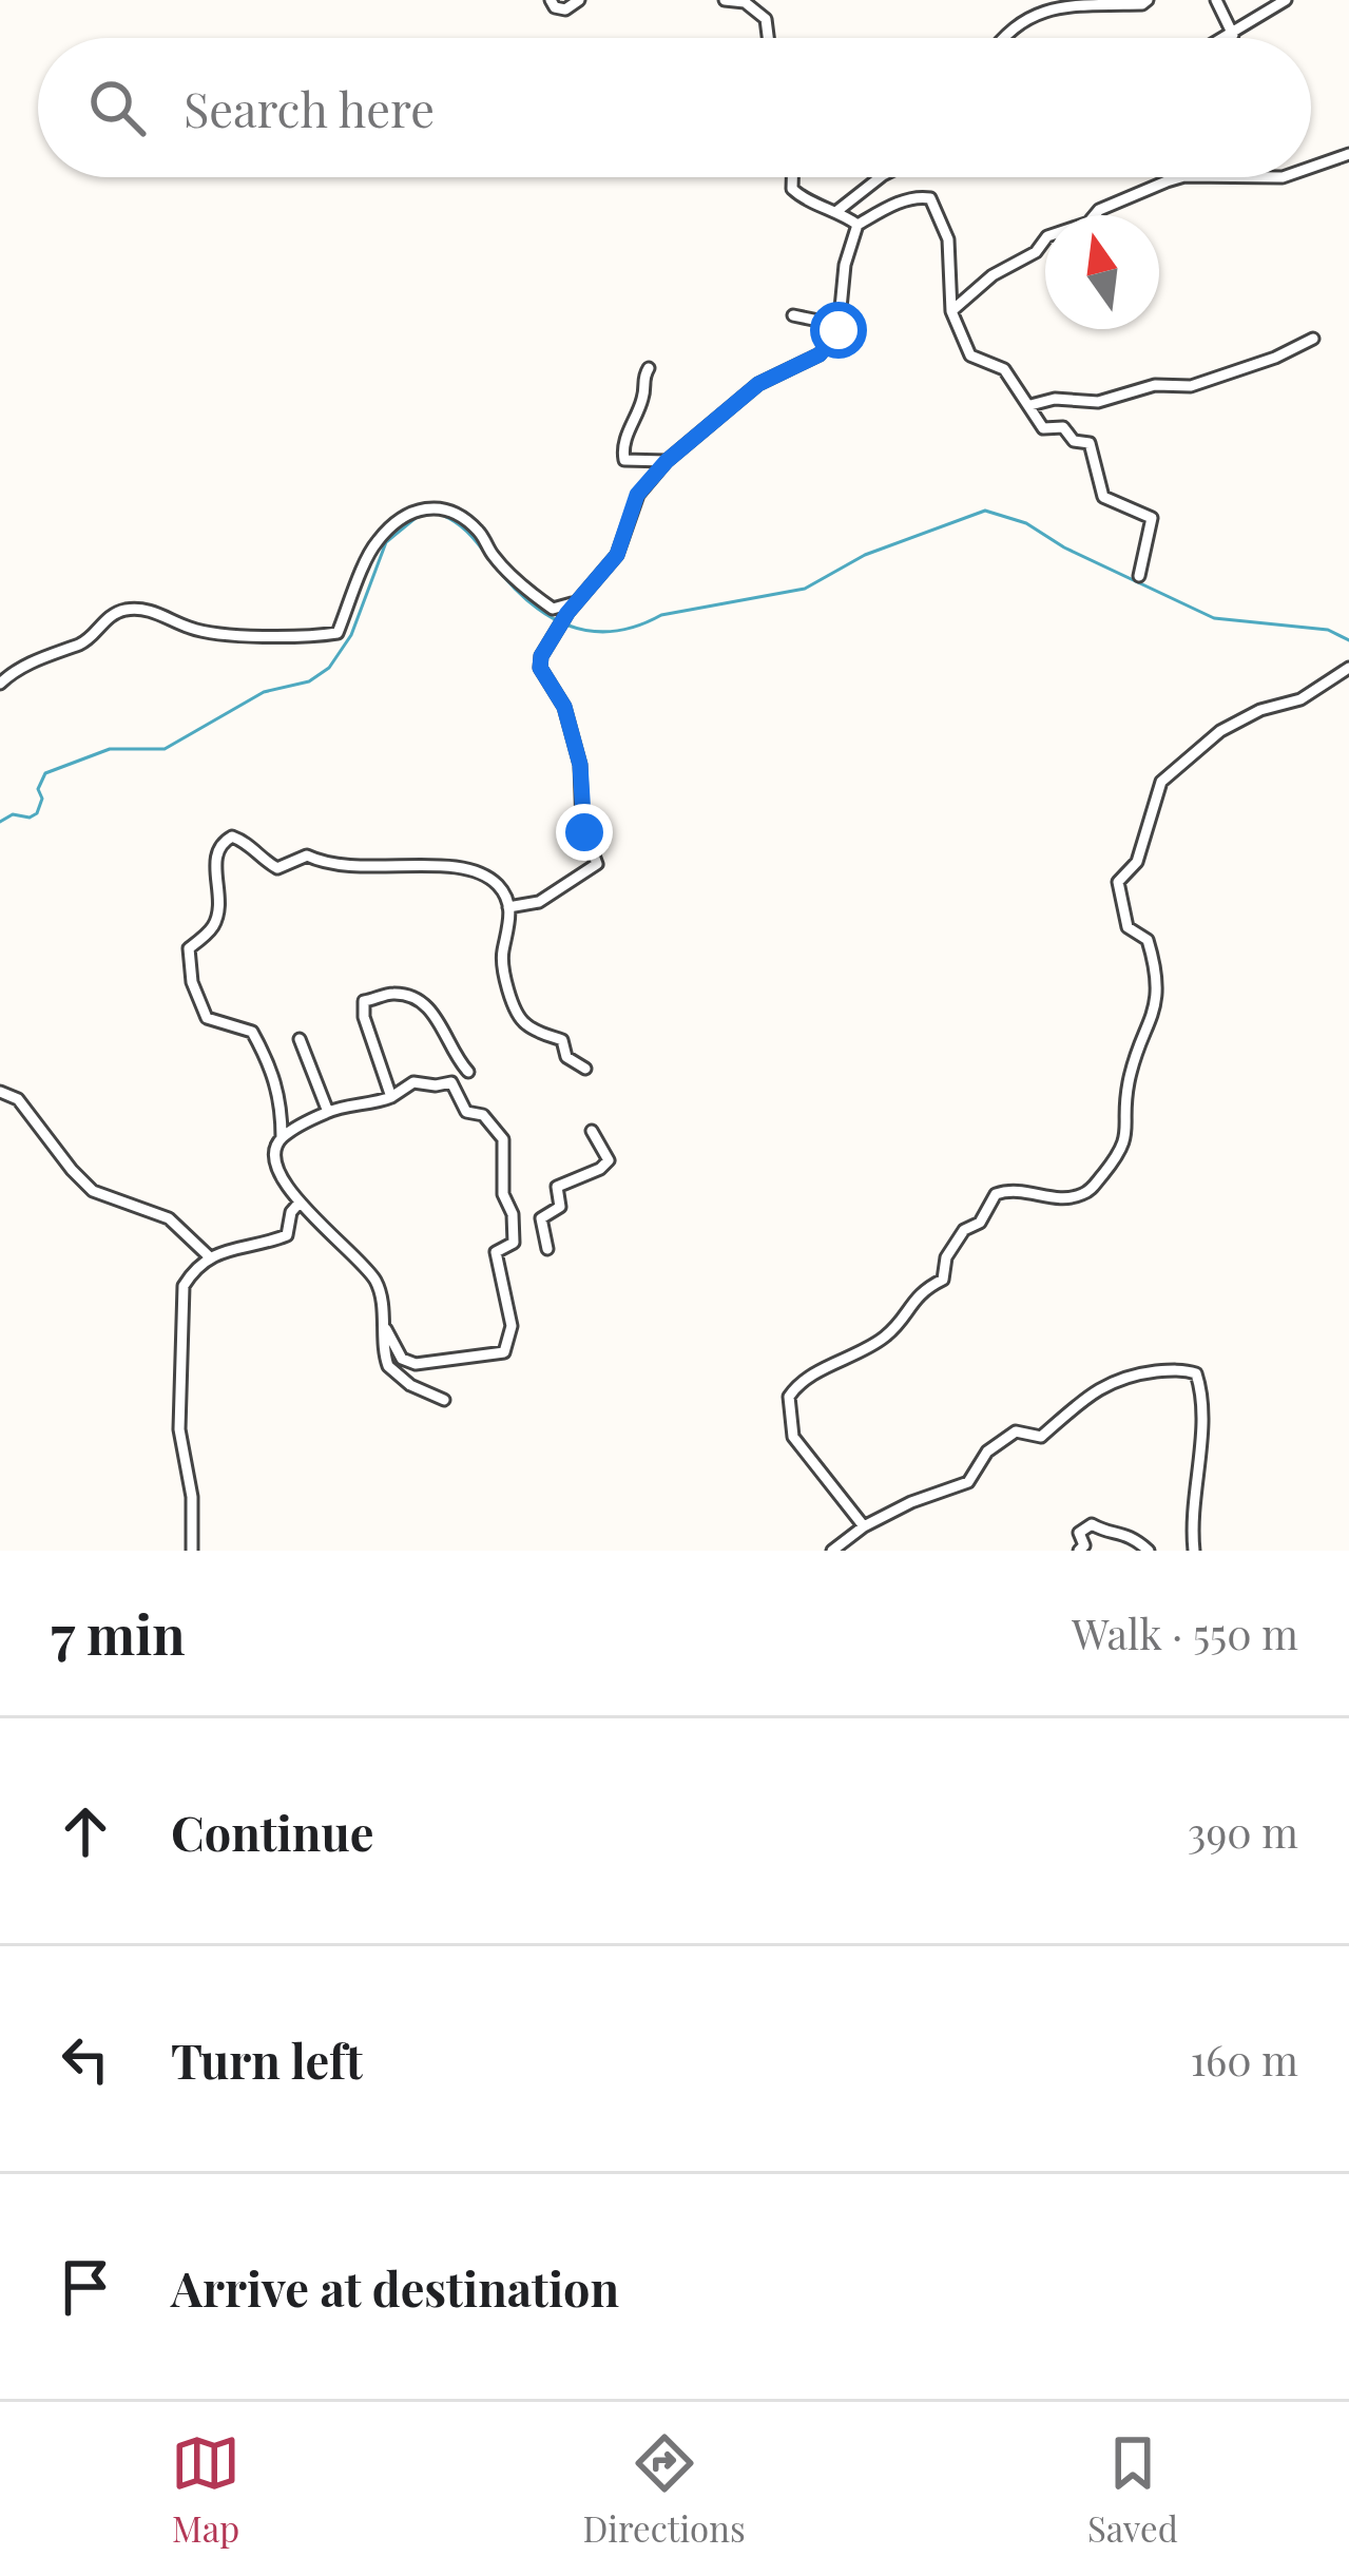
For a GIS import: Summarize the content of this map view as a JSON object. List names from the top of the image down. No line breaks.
{"north":"top","page":{"search":"Search here","heading":["7 min","Walk · 550 m"],"list":[["Continue","390 m"],["Turn left","160 m"],"Arrive at destination"],"nav":["Map","Directions","Saved"]}}
